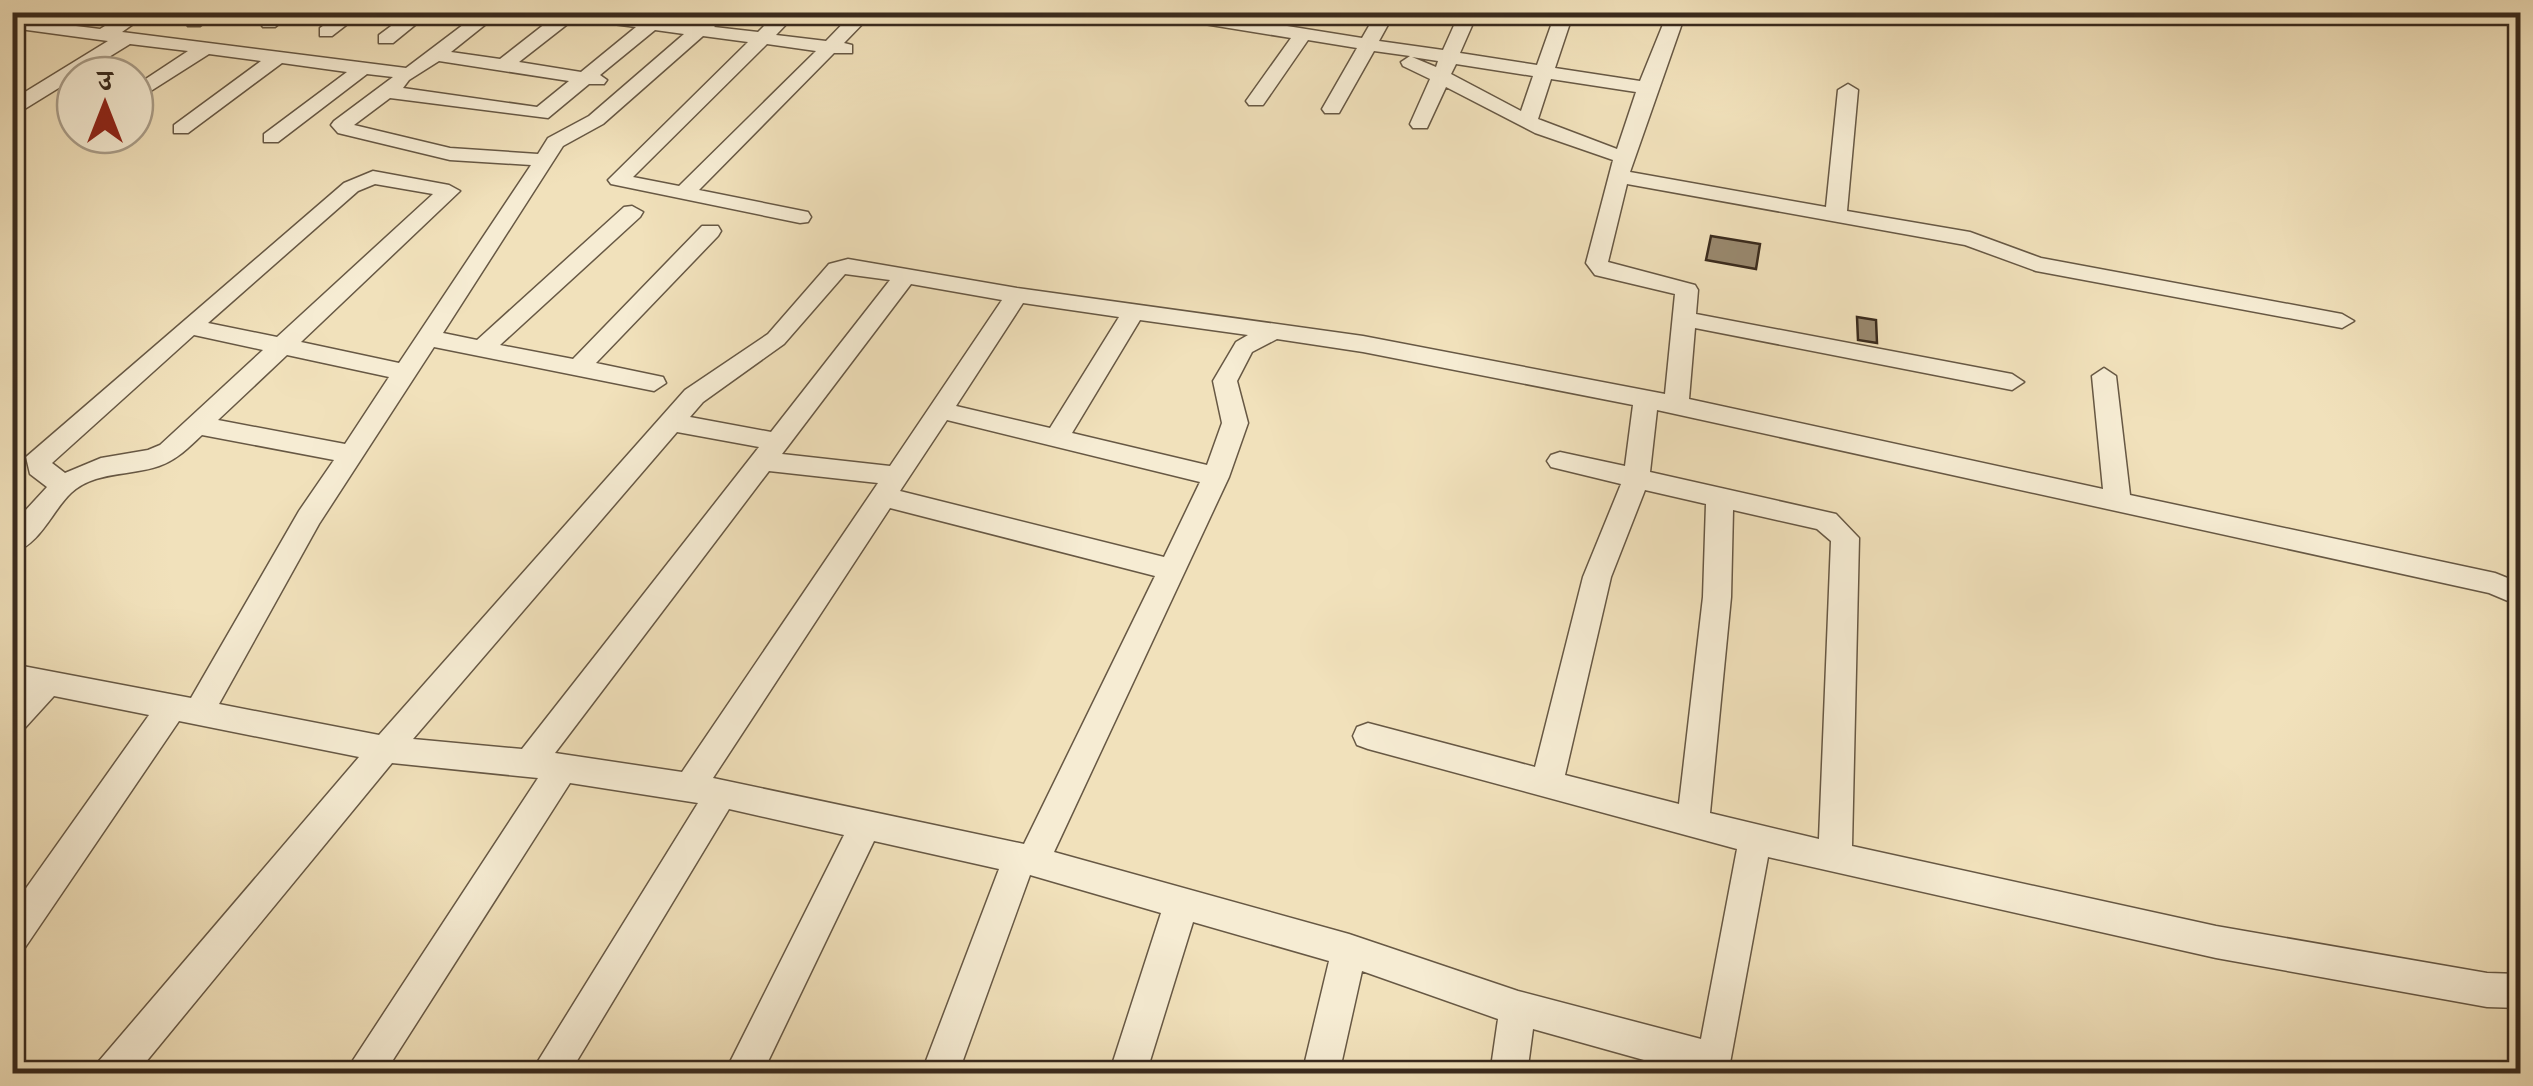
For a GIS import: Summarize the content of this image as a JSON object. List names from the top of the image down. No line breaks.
{"north":"top"}
